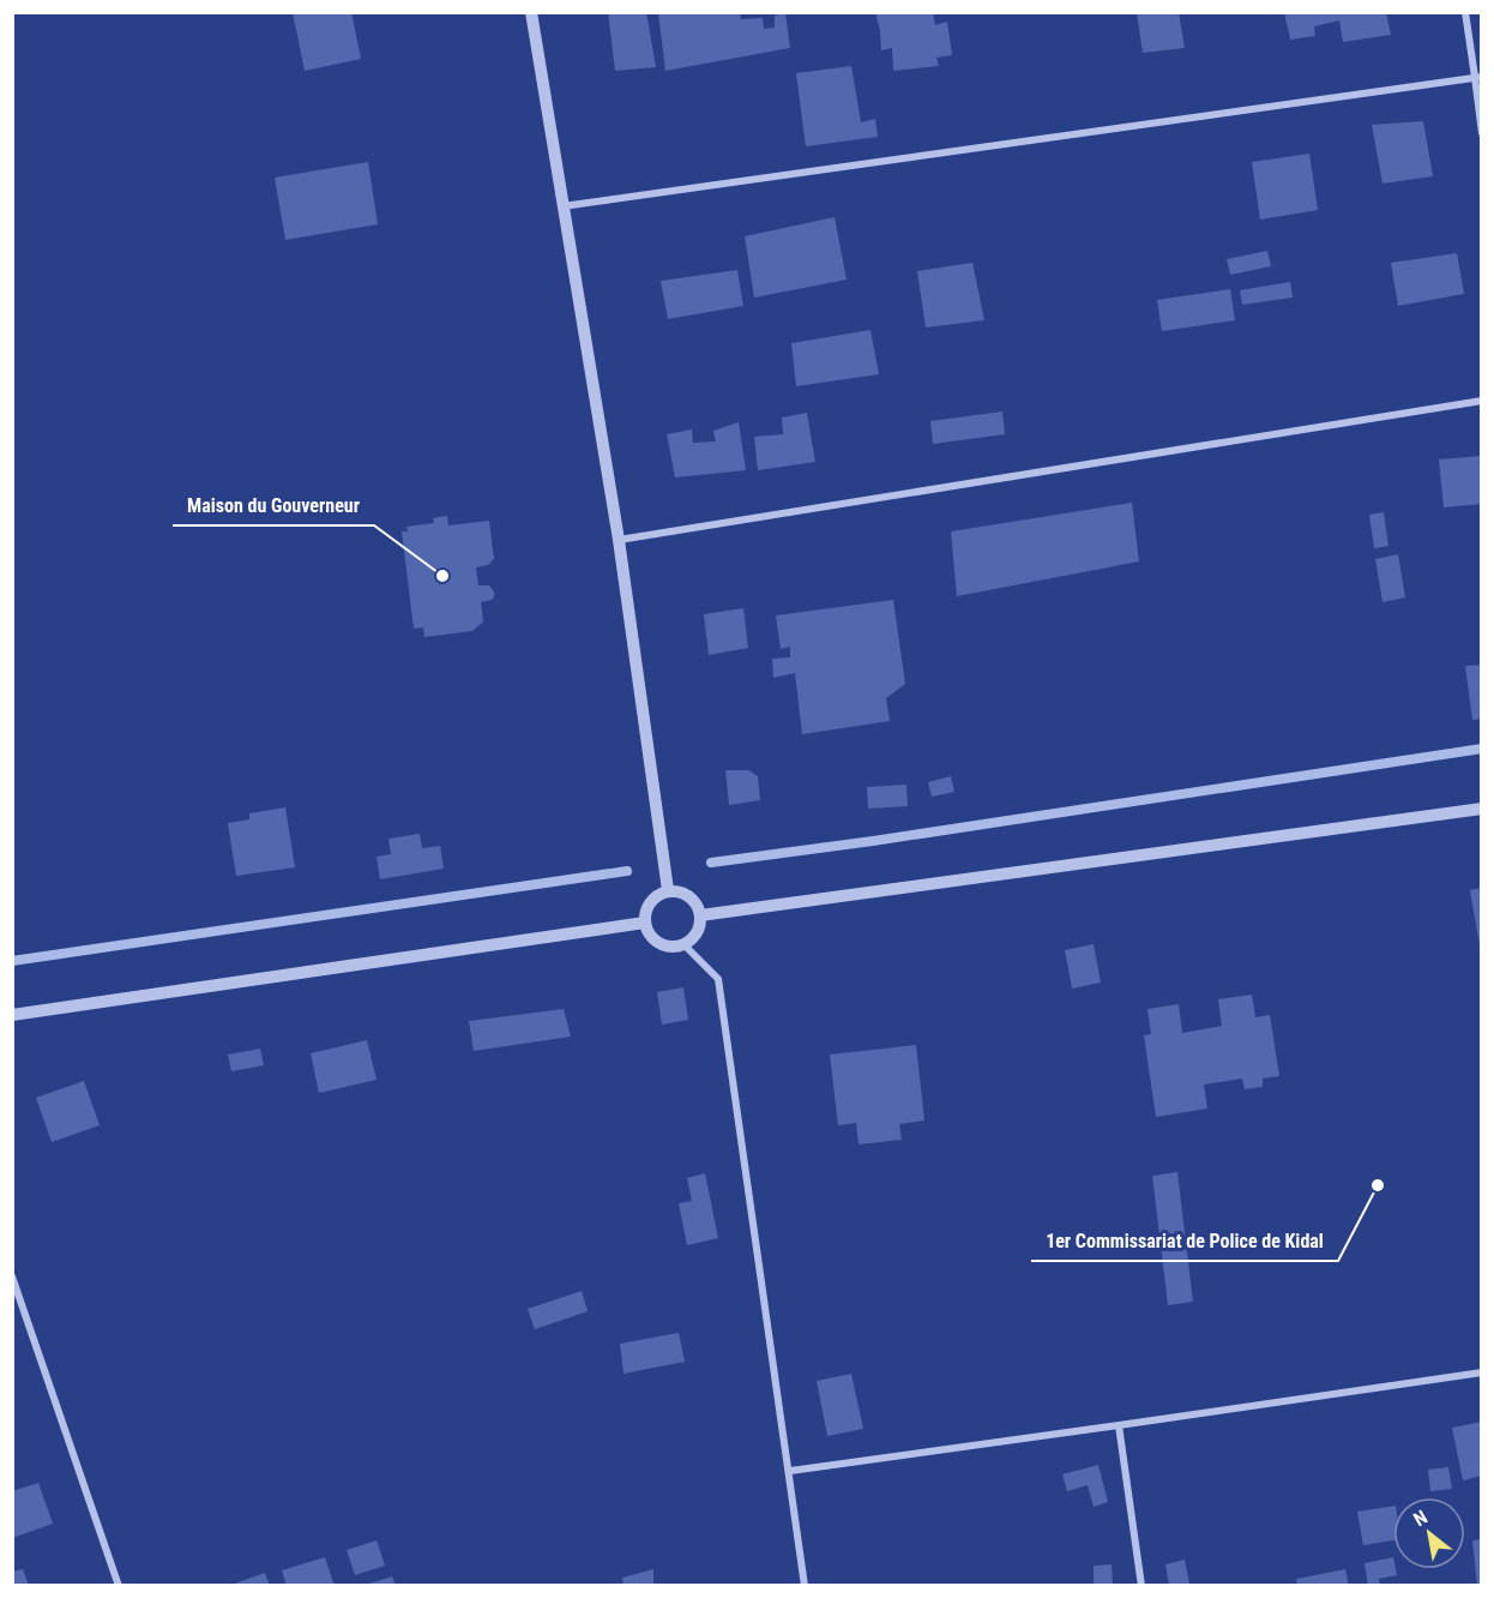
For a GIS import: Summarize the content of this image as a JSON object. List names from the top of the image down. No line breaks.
{"places":["Maison du Gouverneur","1er Commissariat de Police de Kidal"],"north":"top left"}
